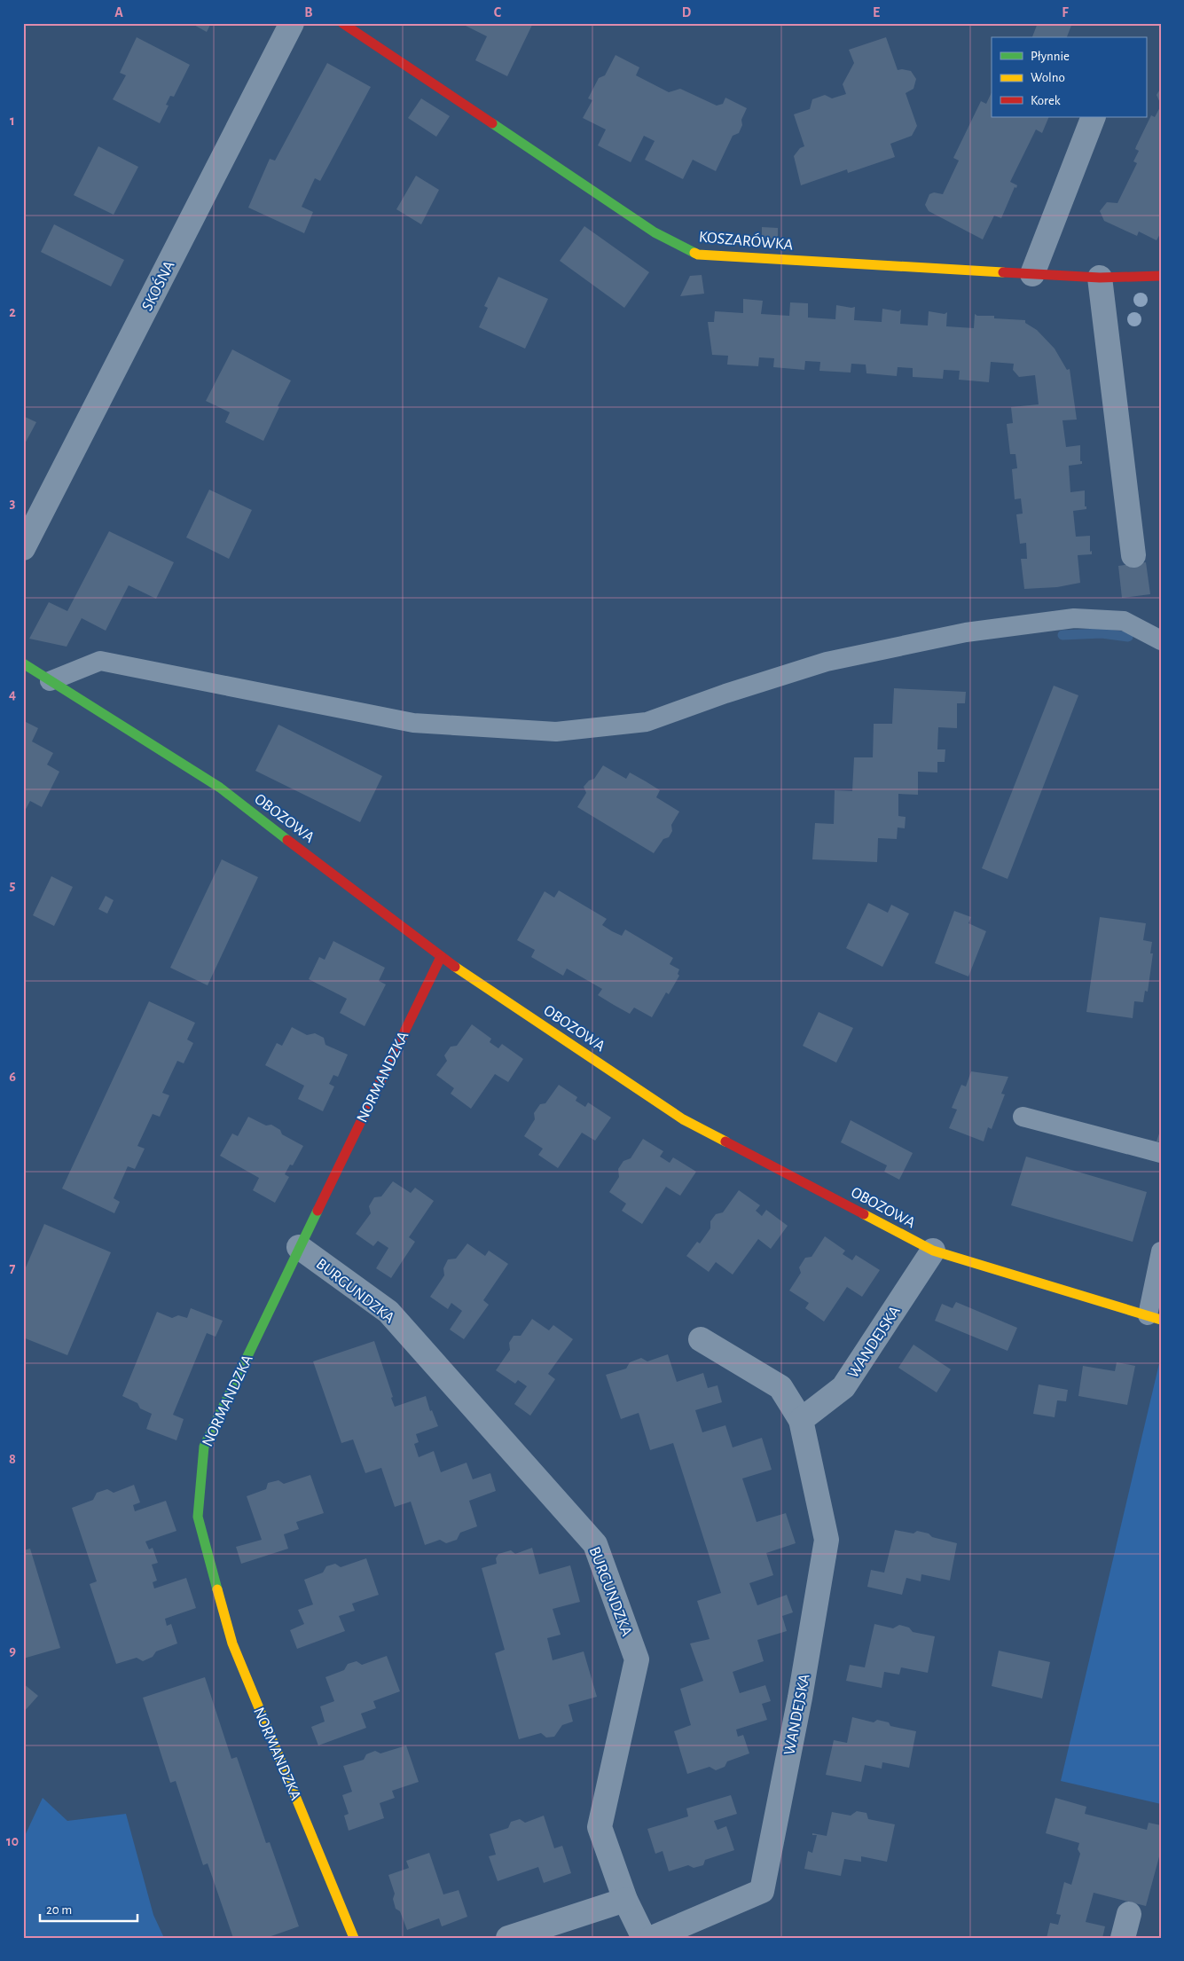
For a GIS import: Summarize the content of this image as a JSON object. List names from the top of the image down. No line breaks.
{"streets":{"street":["KOSZARÓWKA","SKOŚNA","OBOZOWA","NORMANDZKA","BURGUNDZKA","WANDEJSKA"]},"crossings":[["OBOZOWA","NORMANDZKA"],["OBOZOWA","WANDEJSKA"],["NORMANDZKA","BURGUNDZKA"]],"legend":["Płynnie","Wolno","Korek"],"scale_bar":"20 m","grid":{"columns":["A","B","C","D","E","F"],"rows":["1","2","3","4","5","6","7","8","9","10"]}}
